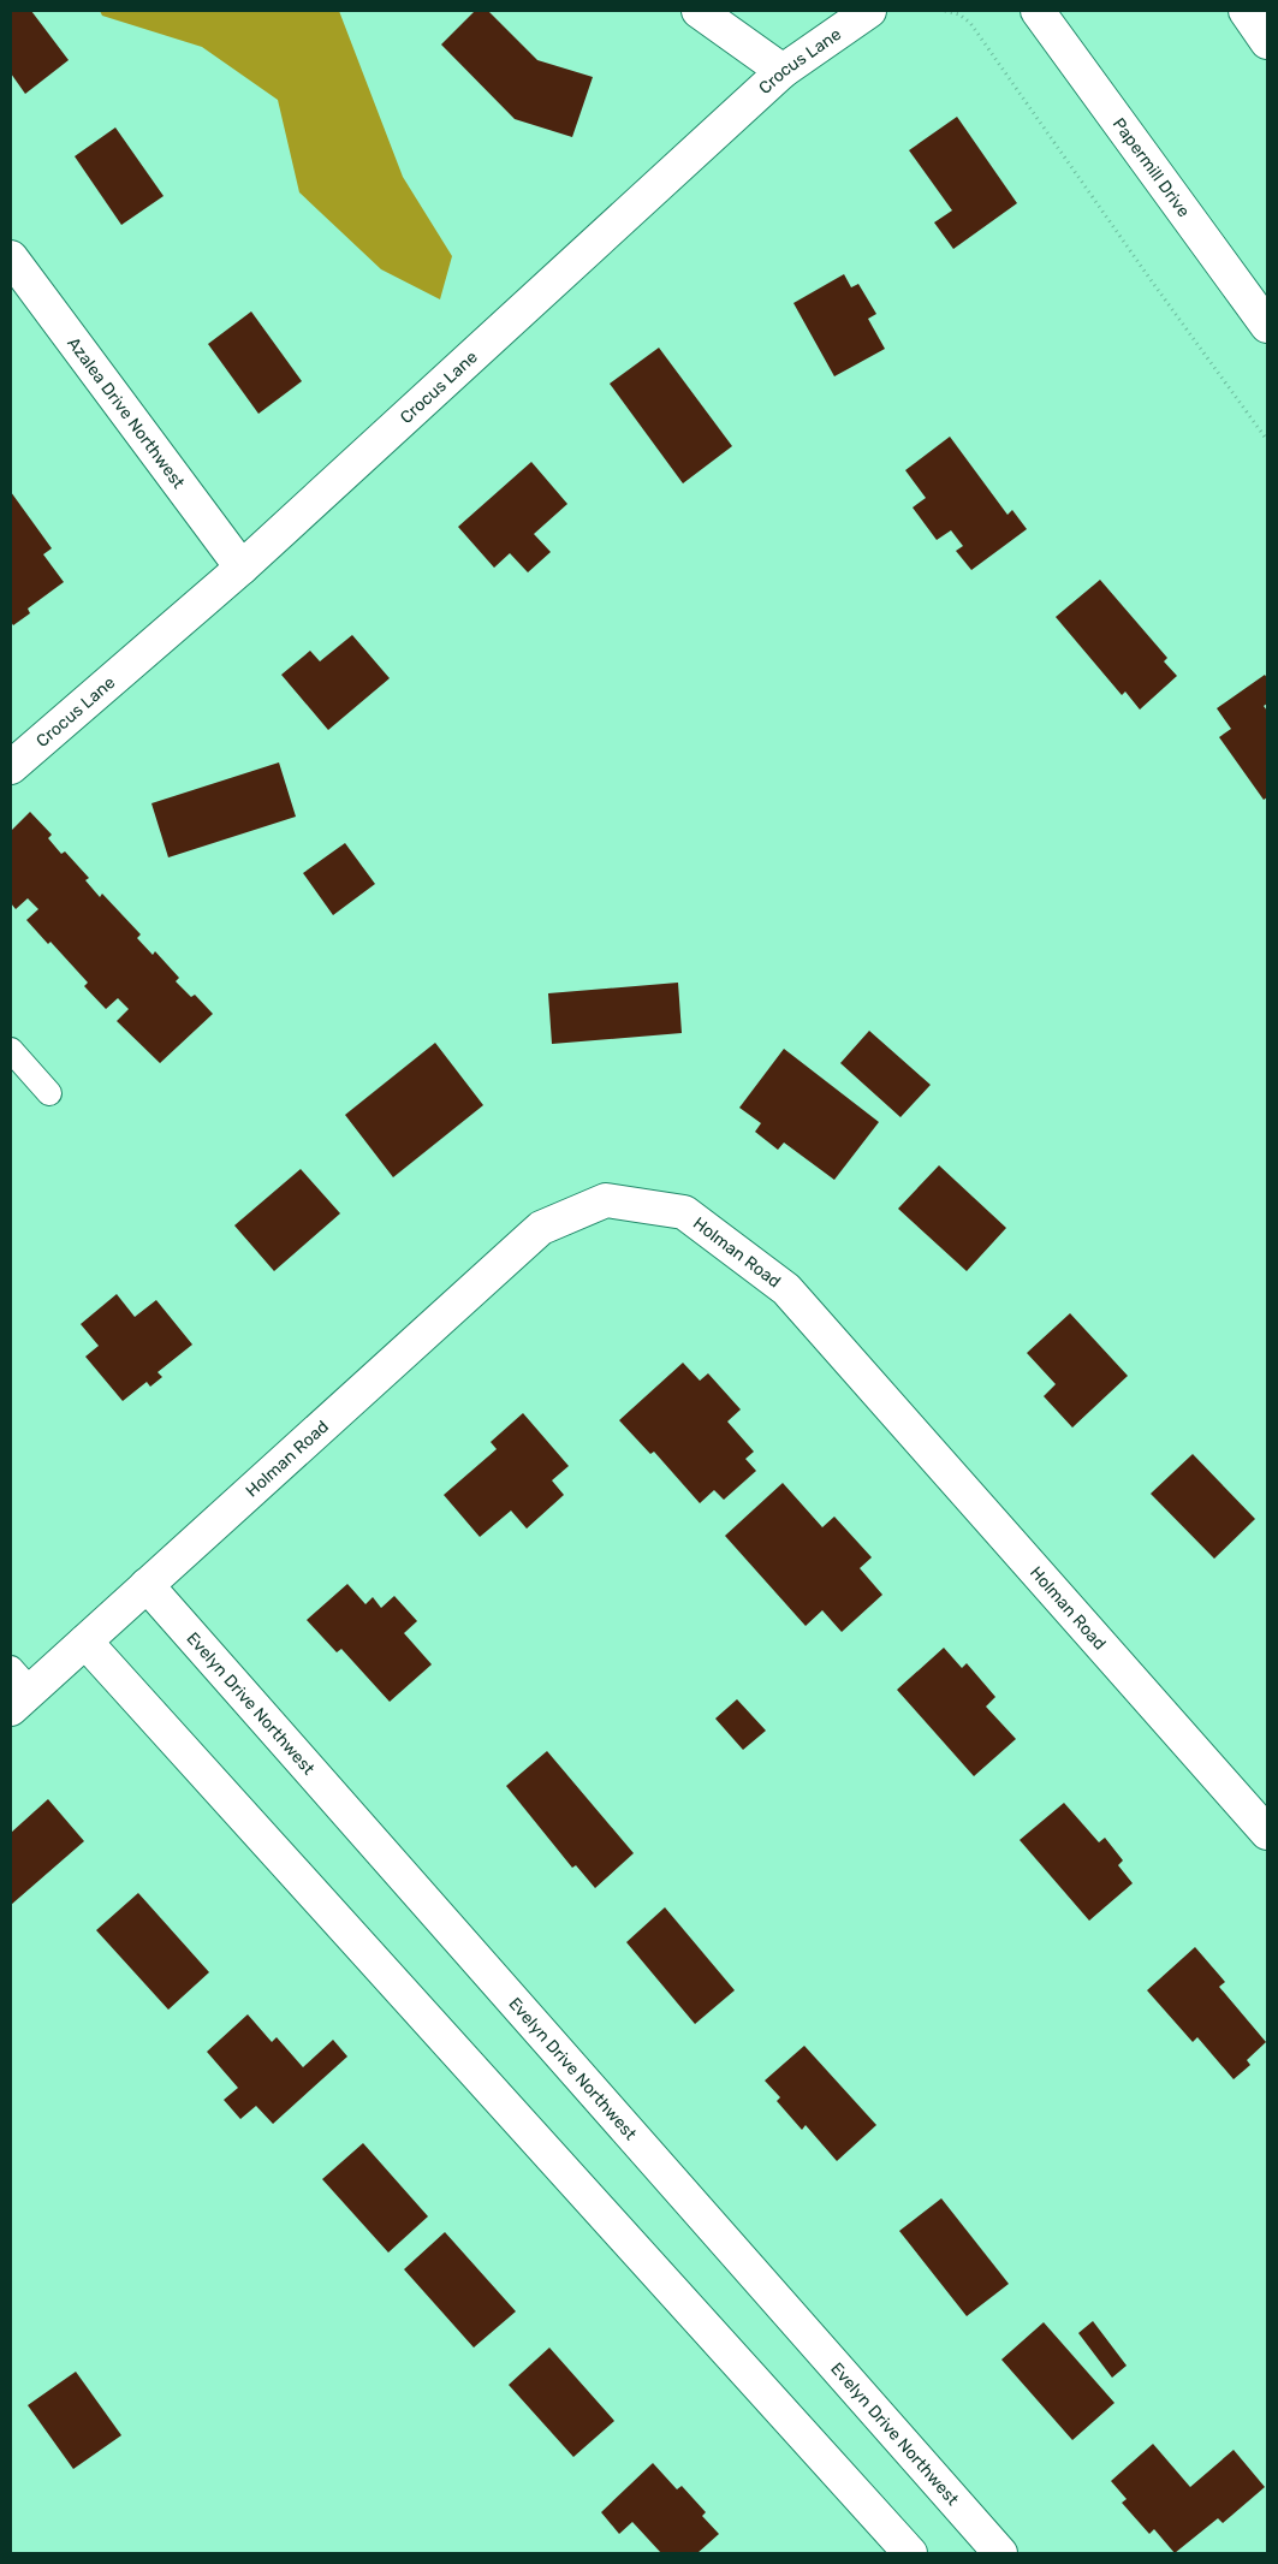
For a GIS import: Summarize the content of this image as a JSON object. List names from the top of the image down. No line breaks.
{"streets":{"main road":["Crocus Lane","Papermill Drive","Azalea Drive Northwest","Holman Road","Evelyn Drive Northwest"]},"crossings":[["Crocus Lane","Azalea Drive Northwest"],["Holman Road","Evelyn Drive Northwest"]]}
